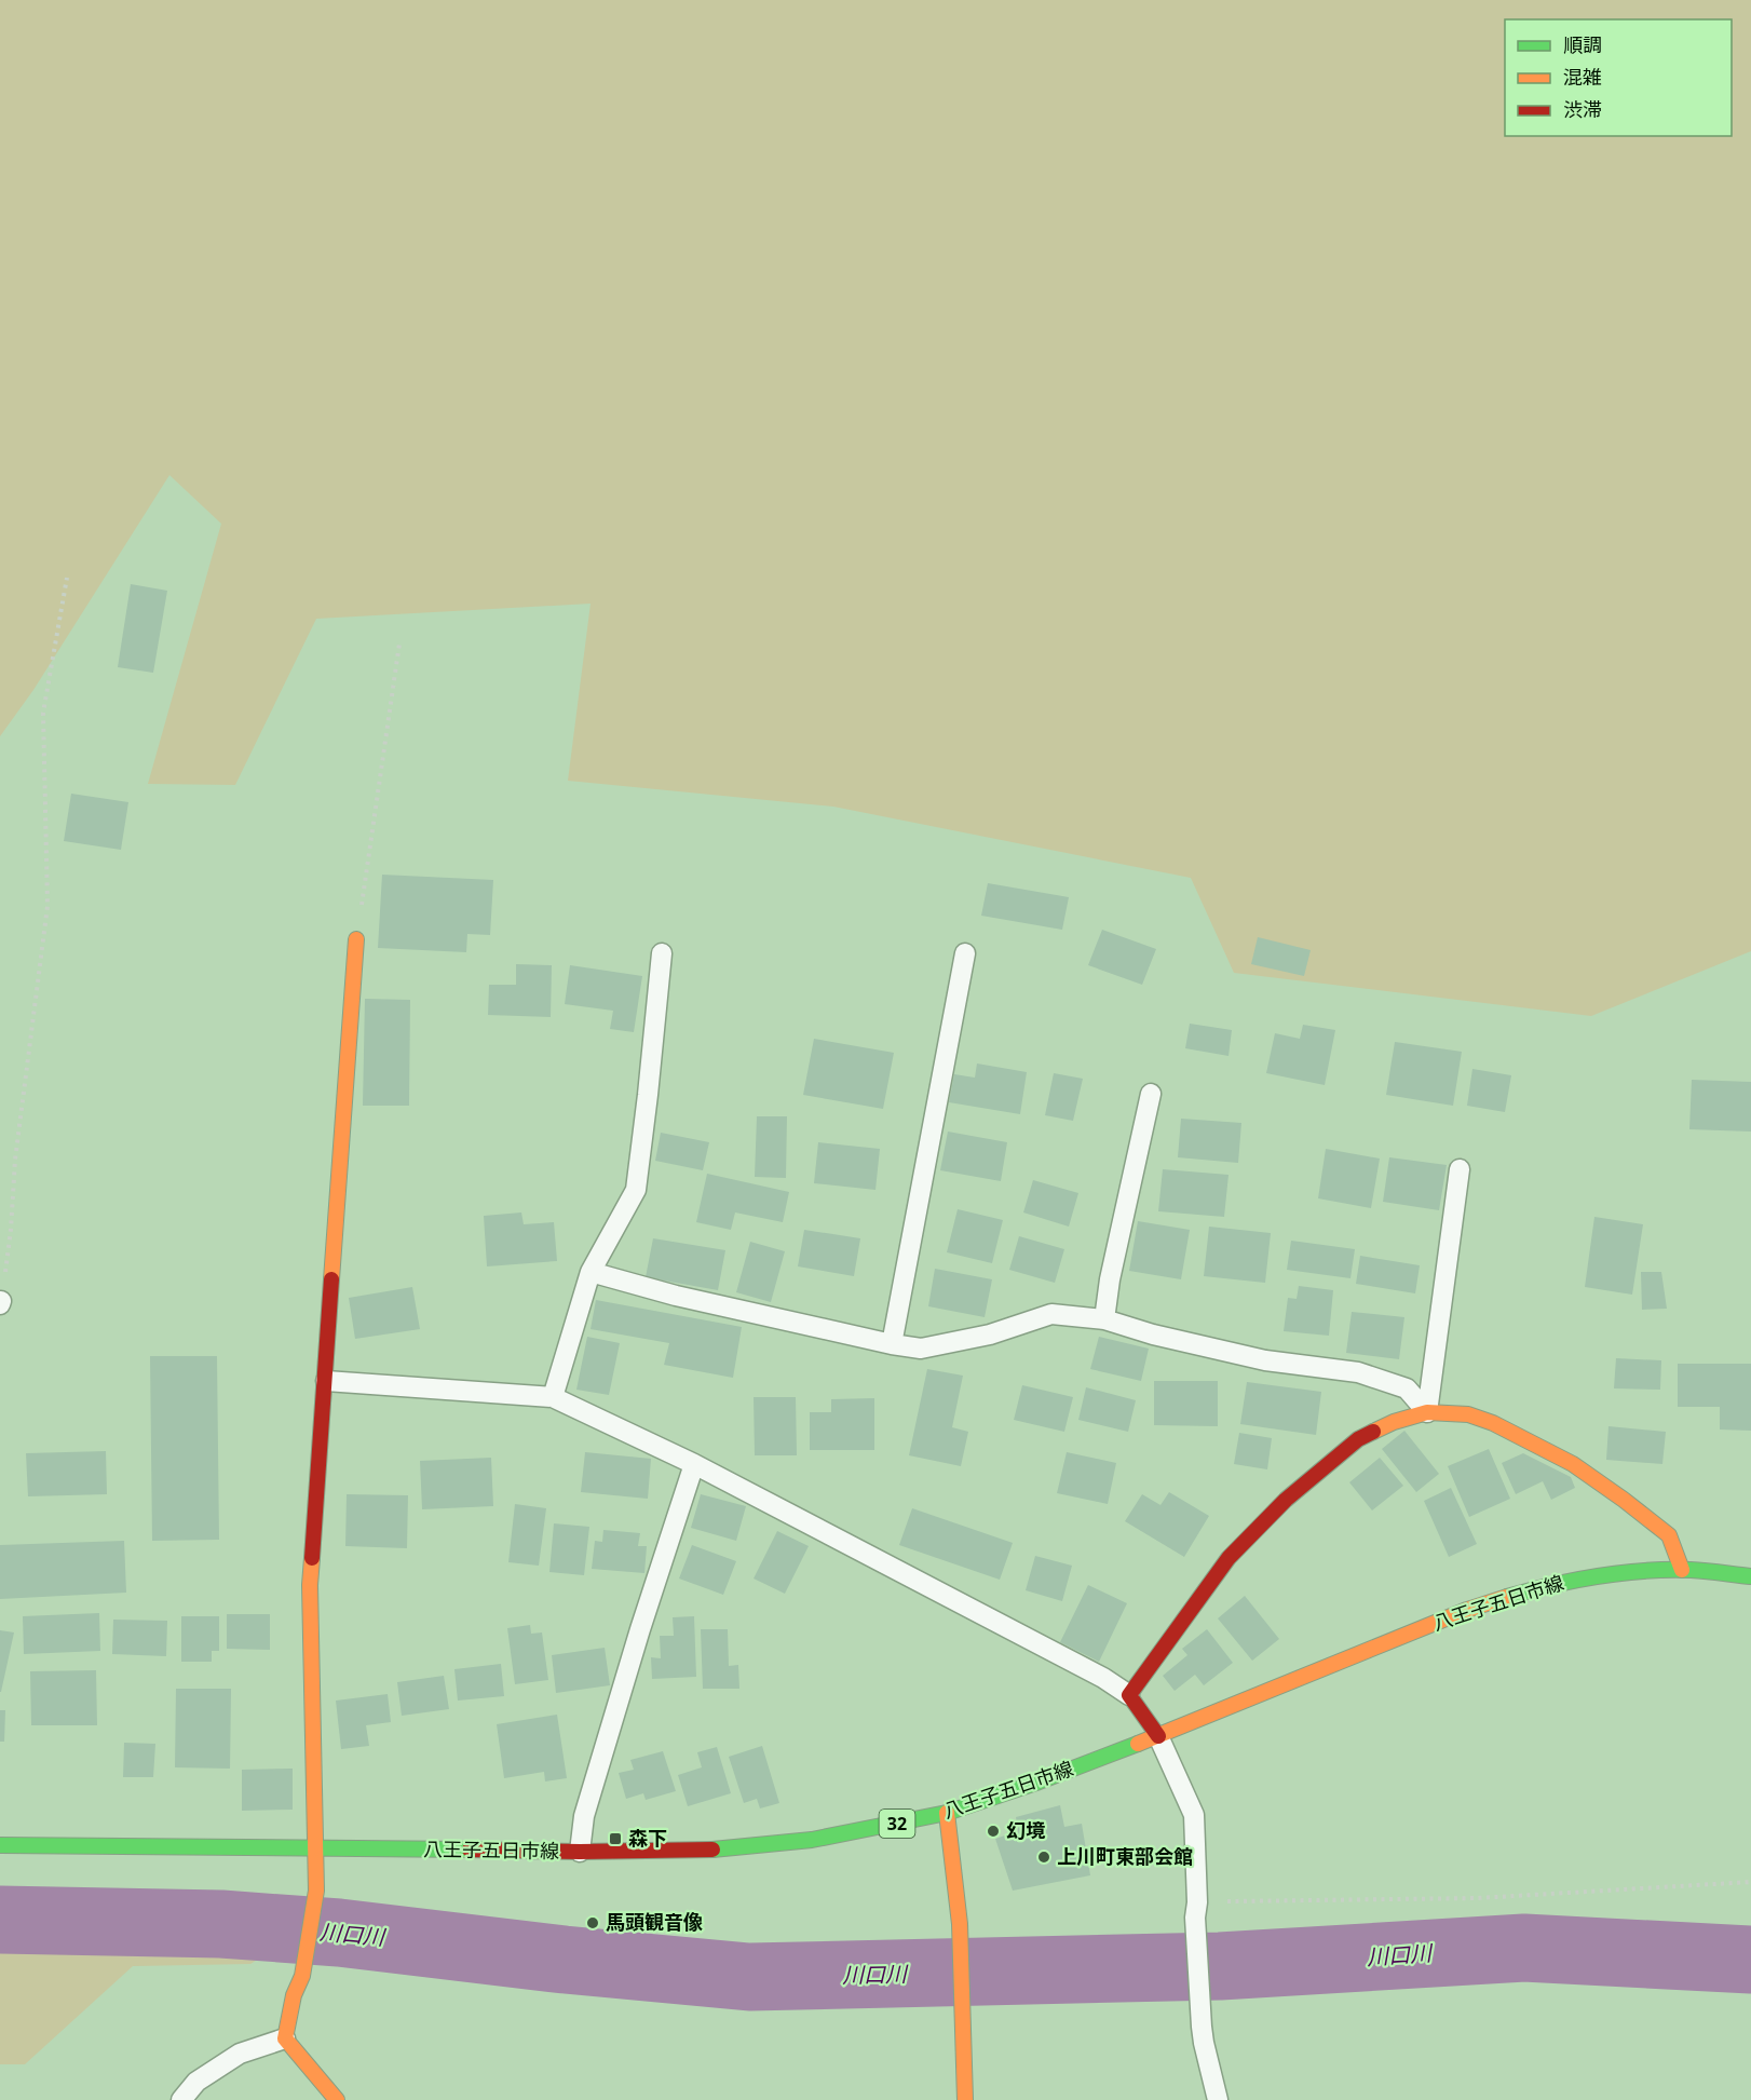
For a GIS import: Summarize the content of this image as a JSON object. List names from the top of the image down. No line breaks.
{"streets":{"street":["八王子五日市線","32"]},"water":["川口川"],"places":{"other":["幻境","上川町東部会館","馬頭観音像"],"transit":["森下"]},"legend":["順調","混雑","渋滞"]}
